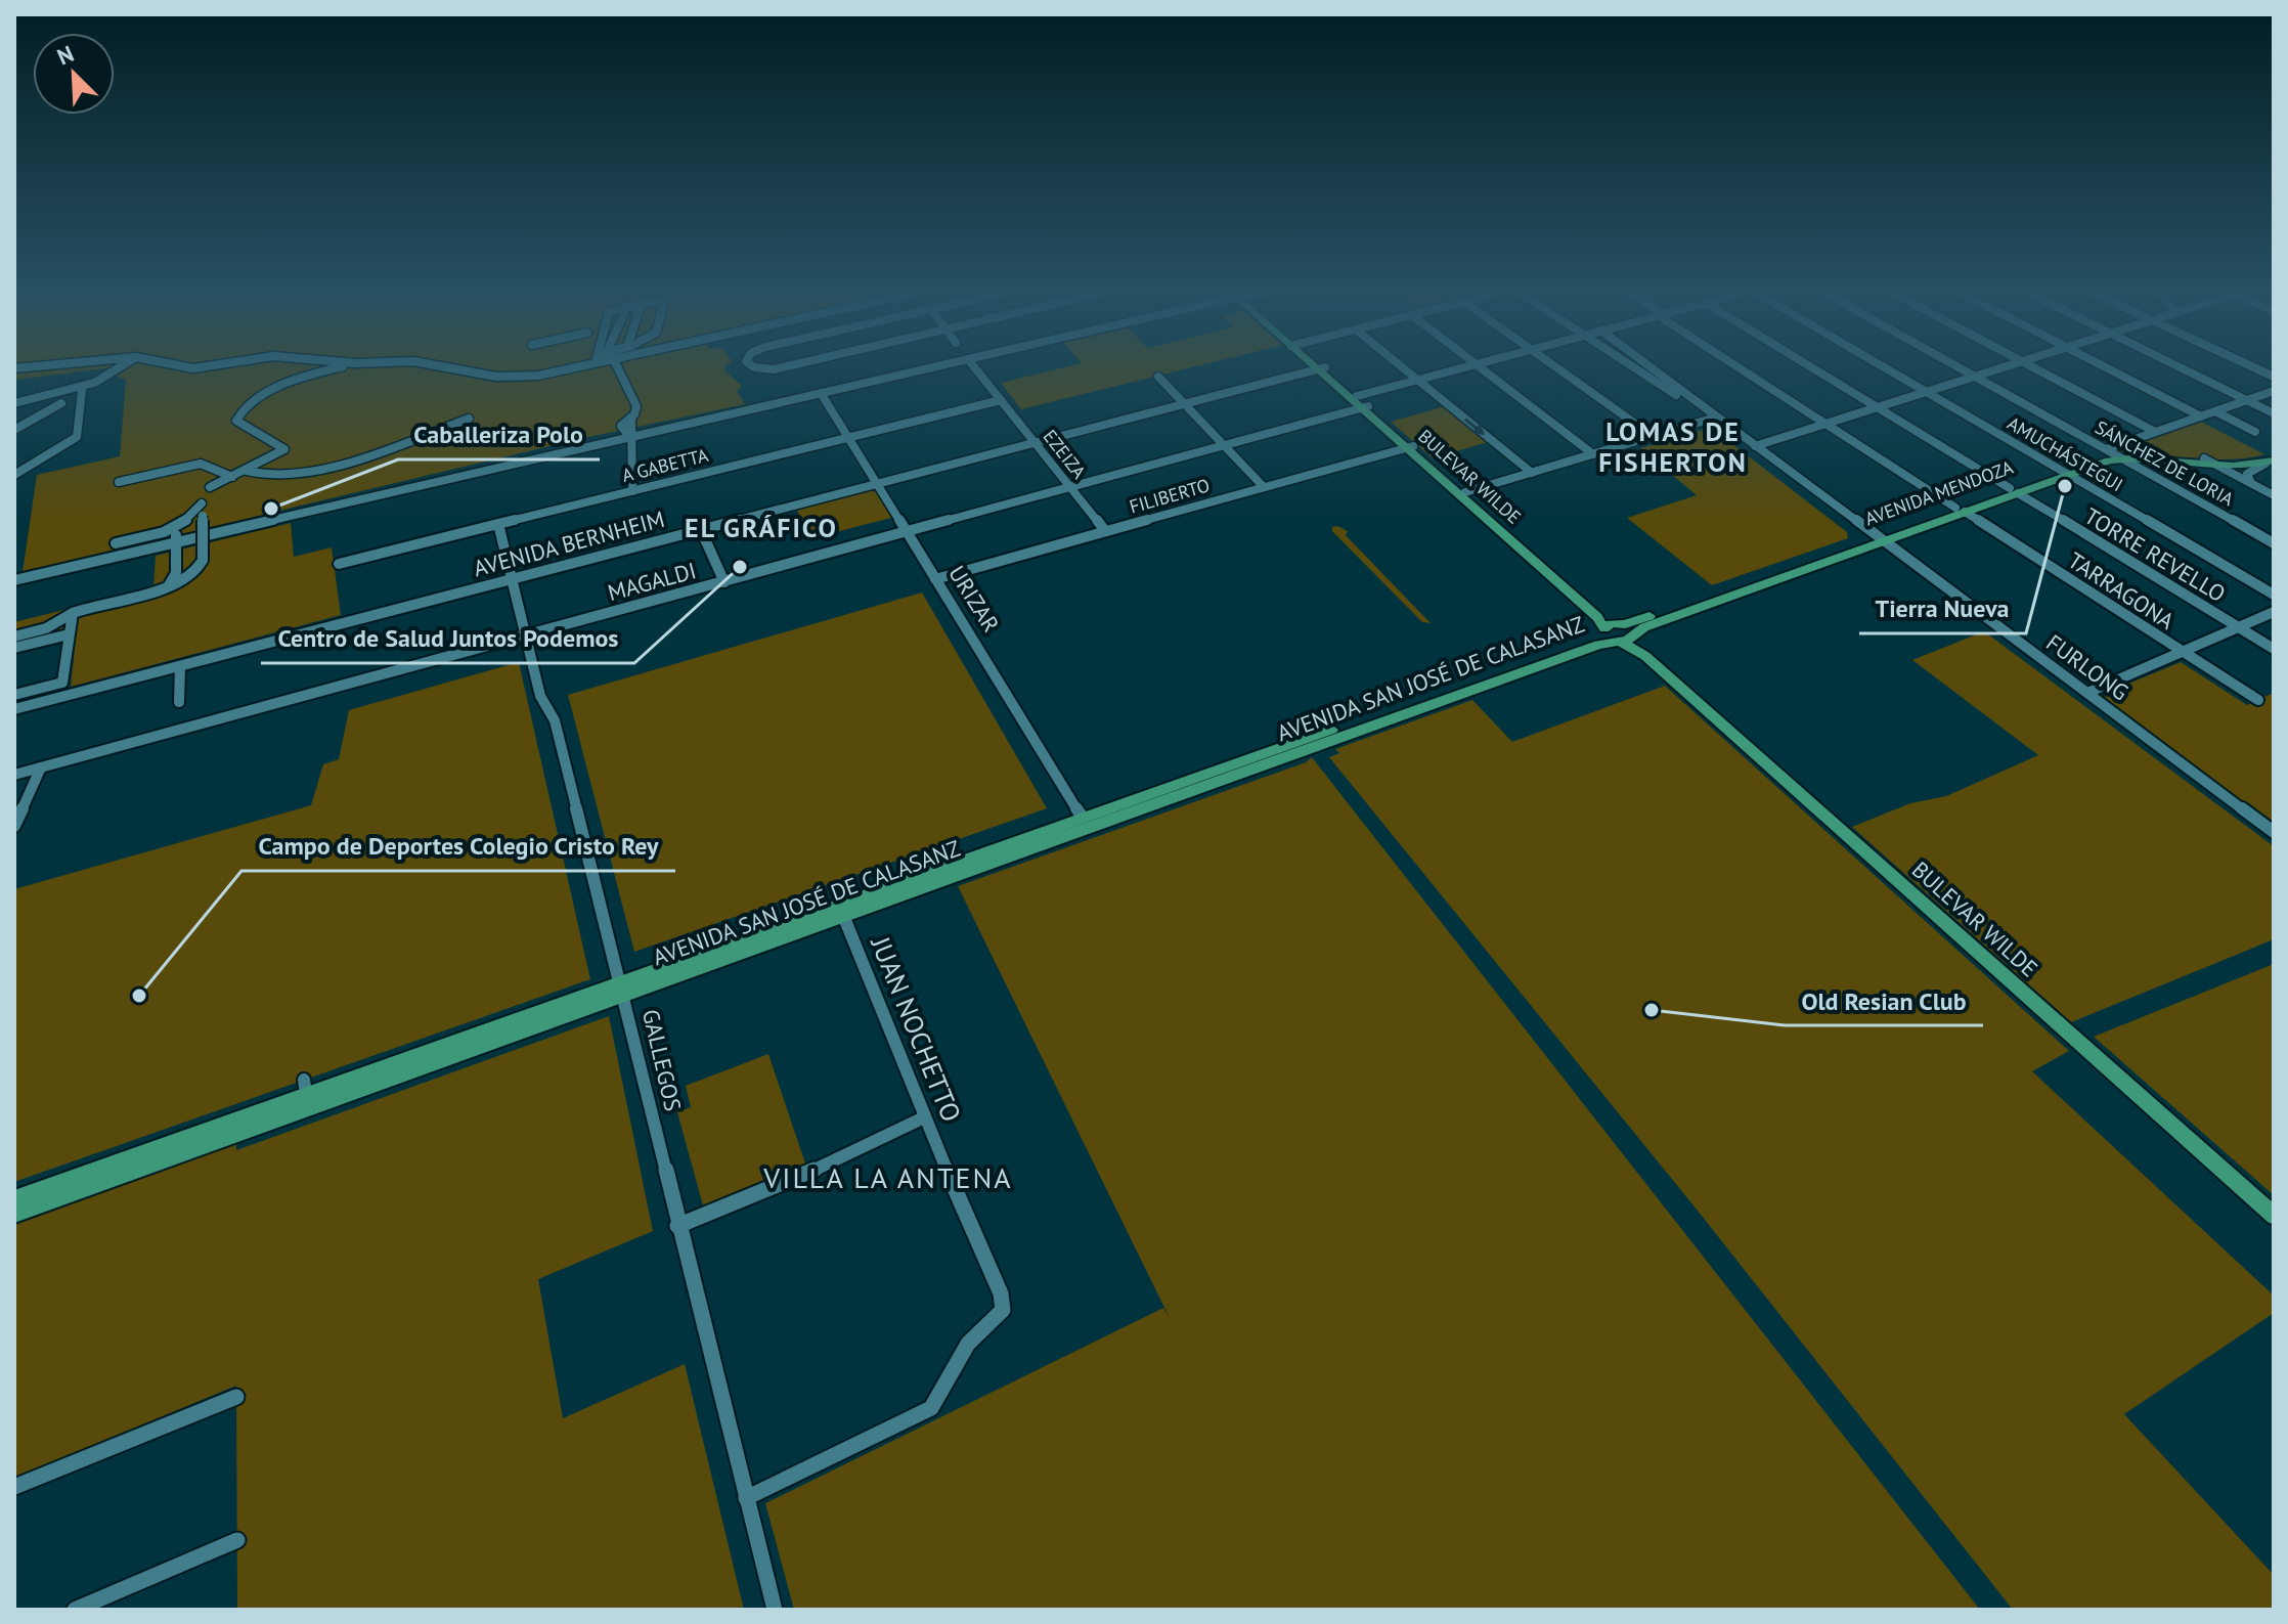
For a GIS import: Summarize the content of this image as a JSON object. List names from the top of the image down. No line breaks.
{"streets":{"main road":["BULEVAR WILDE","AVENIDA MENDOZA","AVENIDA SAN JOSÉ DE CALASANZ"],"street":["EZEIZA","AMUCHÁSTEGUI","SÁNCHEZ DE LORIA","A GABETTA","FILIBERTO","AVENIDA BERNHEIM","TORRE REVELLO","MAGALDI","TARRAGONA","URIZAR","FURLONG","JUAN NOCHETTO","GALLEGOS"]},"crossings":[["EZEIZA","A GABETTA"],["EZEIZA","FILIBERTO"],["EZEIZA","AVENIDA BERNHEIM"],["EZEIZA","MAGALDI"],["AMUCHÁSTEGUI","AVENIDA MENDOZA"],["SÁNCHEZ DE LORIA","AVENIDA MENDOZA"],["A GABETTA","URIZAR"],["A GABETTA","GALLEGOS"],["BULEVAR WILDE","AVENIDA MENDOZA"],["BULEVAR WILDE","FILIBERTO"],["BULEVAR WILDE","AVENIDA BERNHEIM"],["BULEVAR WILDE","MAGALDI"],["BULEVAR WILDE","AVENIDA SAN JOSÉ DE CALASANZ"],["AVENIDA MENDOZA","TORRE REVELLO"],["AVENIDA MENDOZA","TARRAGONA"],["AVENIDA MENDOZA","FURLONG"],["AVENIDA MENDOZA","AVENIDA SAN JOSÉ DE CALASANZ"],["FILIBERTO","URIZAR"],["AVENIDA BERNHEIM","URIZAR"],["AVENIDA BERNHEIM","GALLEGOS"],["MAGALDI","URIZAR"],["MAGALDI","GALLEGOS"],["URIZAR","AVENIDA SAN JOSÉ DE CALASANZ"],["AVENIDA SAN JOSÉ DE CALASANZ","JUAN NOCHETTO"],["AVENIDA SAN JOSÉ DE CALASANZ","GALLEGOS"],["JUAN NOCHETTO","GALLEGOS"]],"districts":["LOMAS DE FISHERTON","EL GRÁFICO","VILLA LA ANTENA"],"places":["Tierra Nueva","Caballeriza Polo","Centro de Salud Juntos Podemos","Campo de Deportes Colegio Cristo Rey","Old Resian Club"],"north":"top left"}
